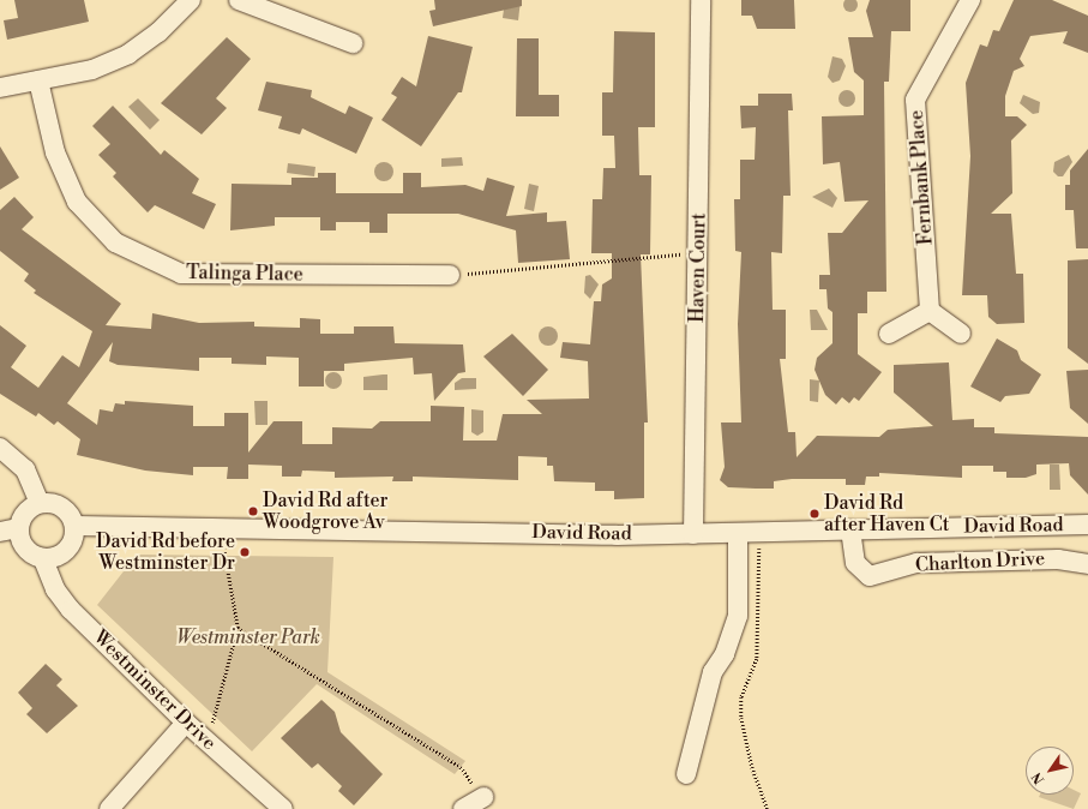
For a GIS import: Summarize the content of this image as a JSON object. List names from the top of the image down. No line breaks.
{"streets":{"street":["Fernbank Place","Haven Court","Talinga Place","David Road","Charlton Drive","Westminster Drive"]},"crossings":[["Haven Court","David Road"],["David Road","Charlton Drive"],["David Road","Westminster Drive"]],"parks":["Westminster Park"],"places":["David Rd after Woodgrove Av","David Rd after Haven Ct","David Rd before Westminster Dr"],"north":"bottom left"}
